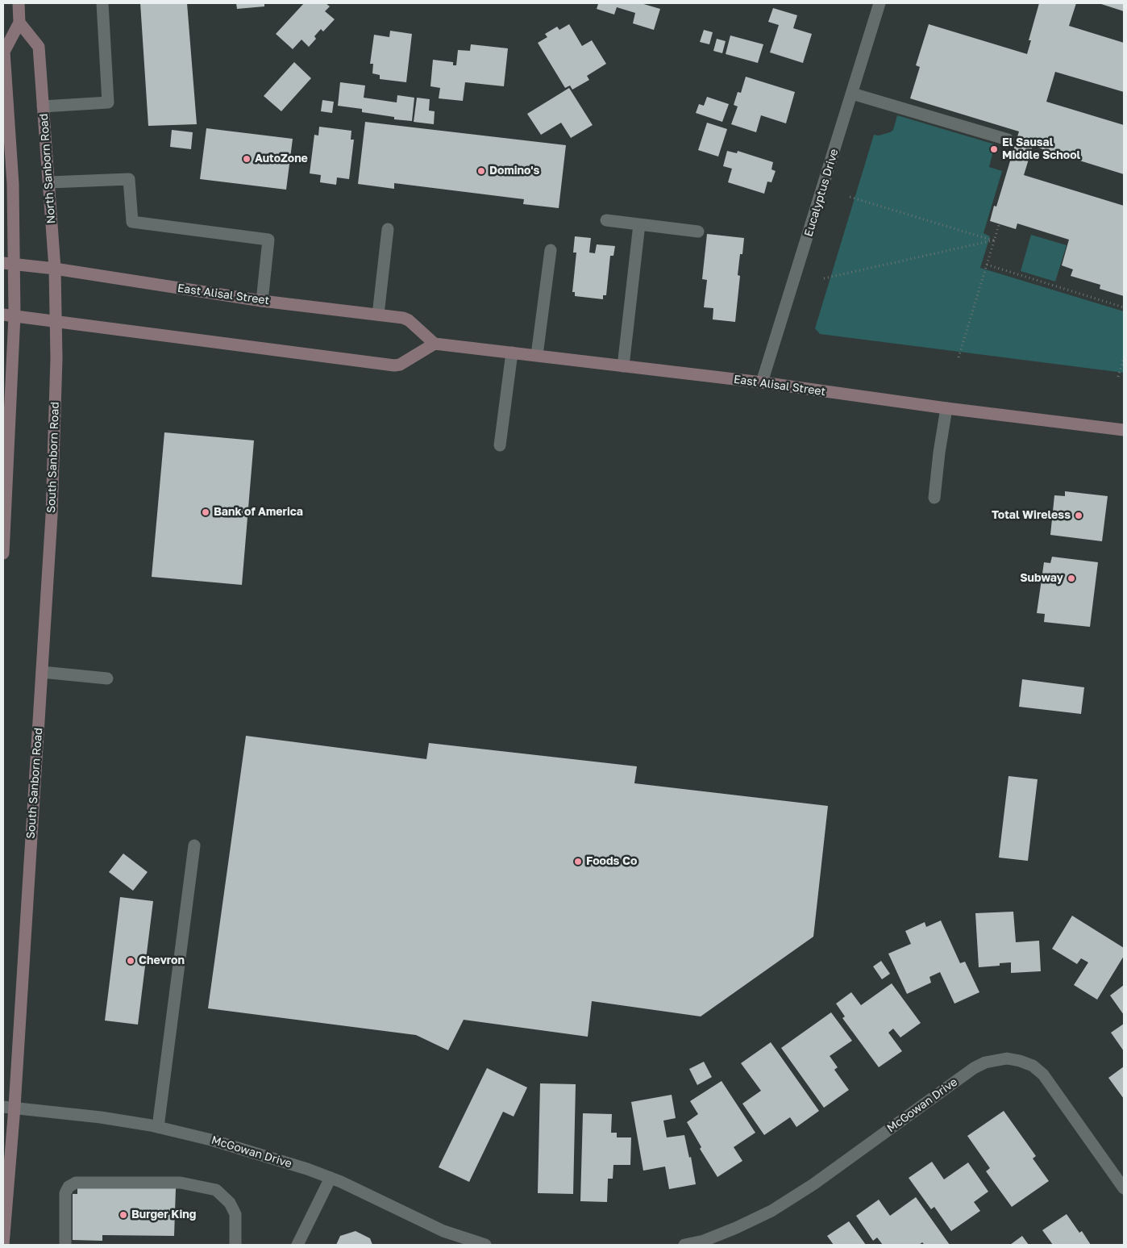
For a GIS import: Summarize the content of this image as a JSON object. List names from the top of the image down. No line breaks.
{"streets":{"main road":["North Sanborn Road","East Alisal Street","South Sanborn Road"],"street":["Eucalyptus Drive","McGowan Drive"]},"crossings":[["North Sanborn Road","East Alisal Street"],["North Sanborn Road","South Sanborn Road"],["Eucalyptus Drive","East Alisal Street"],["South Sanborn Road","McGowan Drive"]],"places":["El Sausal Middle School","AutoZone","Domino's","Bank of America","Total Wireless","Subway","Foods Co","Chevron","Burger King"]}
